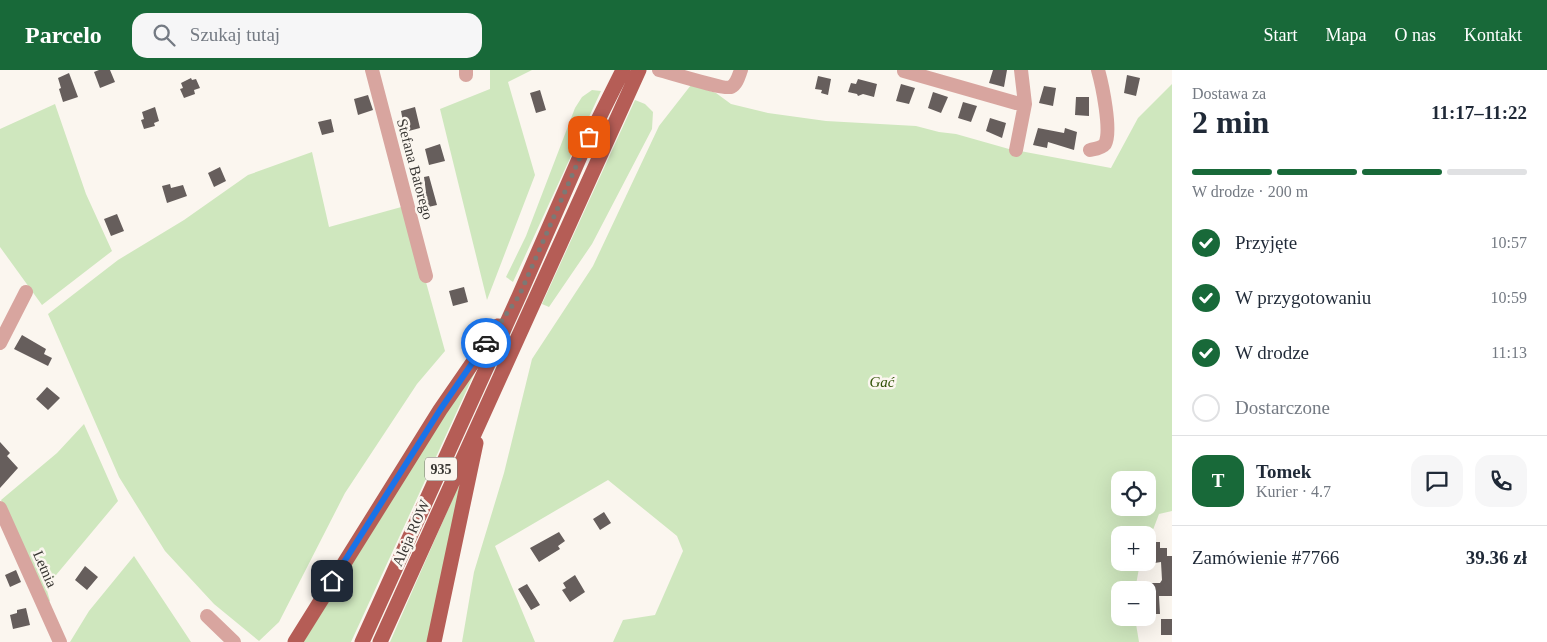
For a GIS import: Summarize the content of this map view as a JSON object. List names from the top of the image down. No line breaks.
{"streets":{"main road":["935","Aleja ROW"],"street":["Stefana Batorego","Letnia"]},"parks":["Gać"],"page":{"header":"Parcelo","search":"Szukaj tutaj","nav":["Start","Mapa","O nas","Kontakt"],"heading":["2 min","Dostawa za","11:17–11:22"],"panel":["Tomek","Kurier · 4.7","Zamówienie #7766","39.36 zł"],"bar":"W drodze · 200 m","list":[["Przyjęte","10:57"],["W przygotowaniu","10:59"],["W drodze","11:13"],"Dostarczone"],"round":"T","map_buttons":["+","−"]}}
